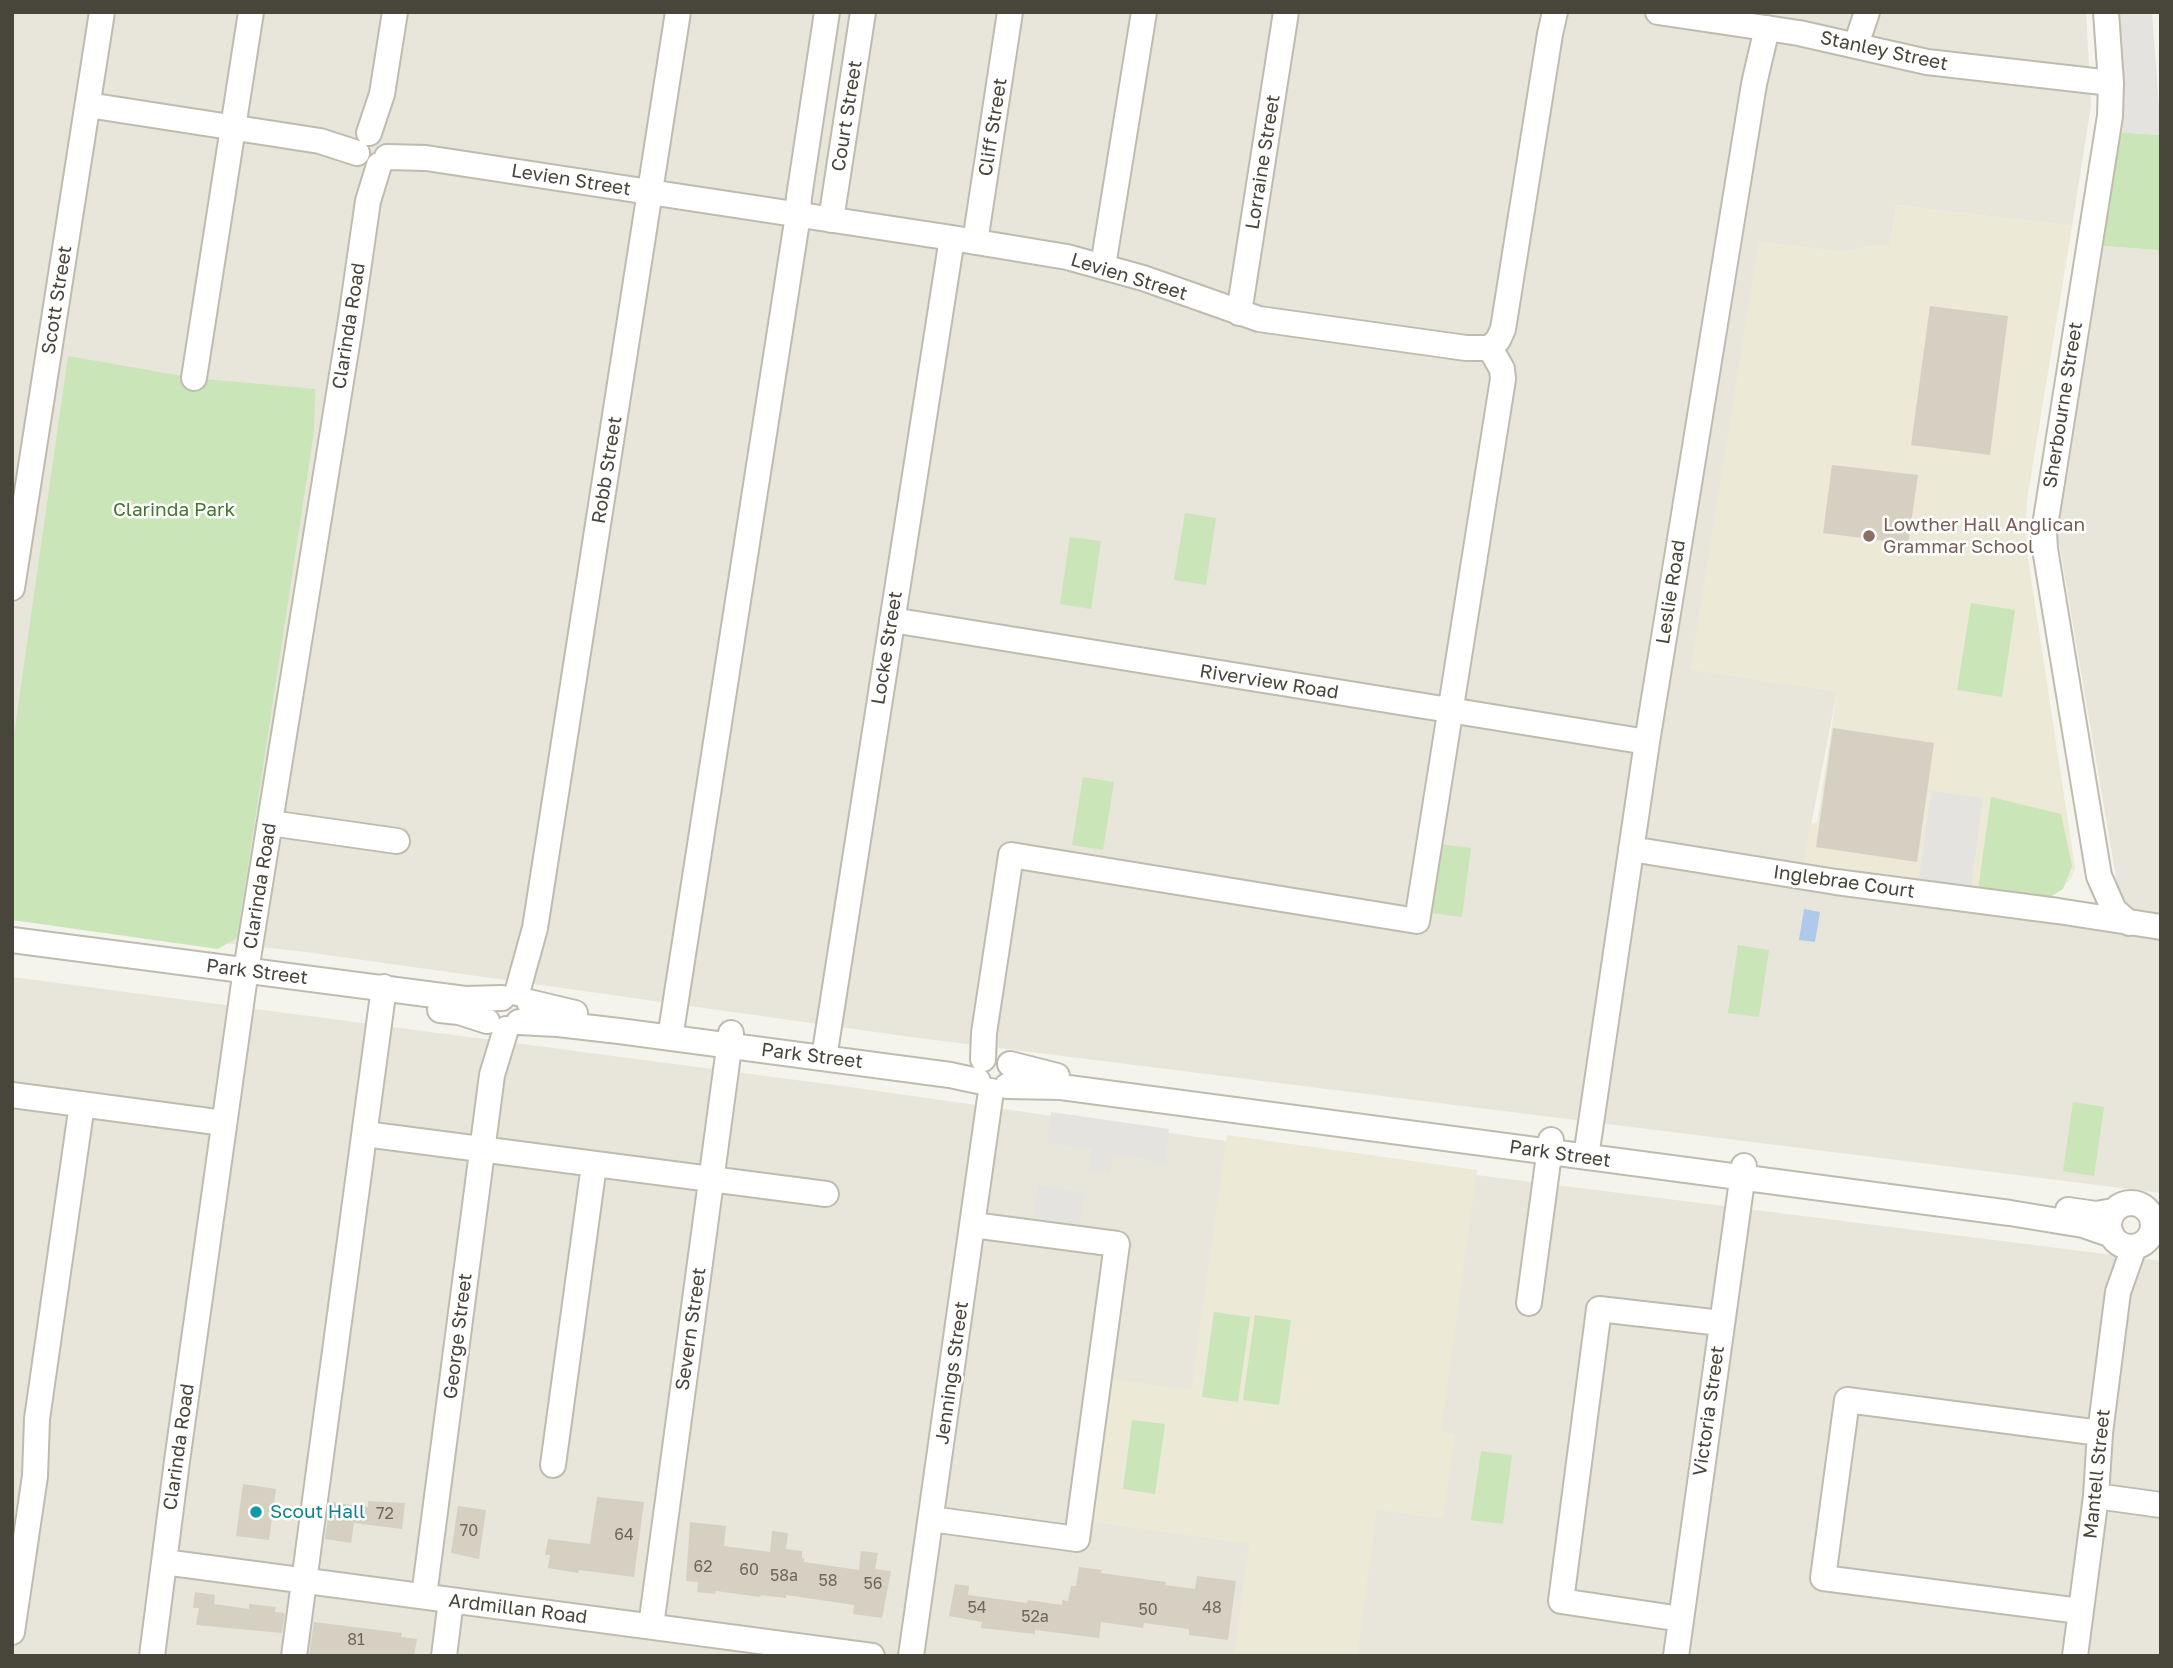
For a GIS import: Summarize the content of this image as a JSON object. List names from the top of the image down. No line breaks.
{"streets":{"street":["Stanley Street","Court Street","Cliff Street","Lorraine Street","Levien Street","Scott Street","Clarinda Road","Sherbourne Street","Robb Street","Leslie Road","Locke Street","Riverview Road","Inglebrae Court","Park Street","Severn Street","George Street","Jennings Street","Victoria Street","Mantell Street","Ardmillan Road"]},"crossings":[["Stanley Street","Sherbourne Street"],["Stanley Street","Leslie Road"],["Court Street","Levien Street"],["Court Street","Park Street"],["Cliff Street","Levien Street"],["Cliff Street","Locke Street"],["Lorraine Street","Levien Street"],["Levien Street","Scott Street"],["Levien Street","Clarinda Road"],["Levien Street","Robb Street"],["Levien Street","Locke Street"],["Clarinda Road","Park Street"],["Clarinda Road","Ardmillan Road"],["Sherbourne Street","Inglebrae Court"],["Robb Street","Park Street"],["Robb Street","George Street"],["Leslie Road","Riverview Road"],["Leslie Road","Inglebrae Court"],["Leslie Road","Park Street"],["Locke Street","Riverview Road"],["Locke Street","Park Street"],["Riverview Road","Jennings Street"],["Park Street","Severn Street"],["Park Street","George Street"],["Park Street","Jennings Street"],["Park Street","Victoria Street"],["Park Street","Mantell Street"],["Severn Street","Ardmillan Road"],["George Street","Ardmillan Road"]],"parks":["Clarinda Park"],"places":["Lowther Hall Anglican Grammar School","Scout Hall"],"house_numbers":["72","70","64","62","60","58a","58","56","54","48","50","52a","81"]}
